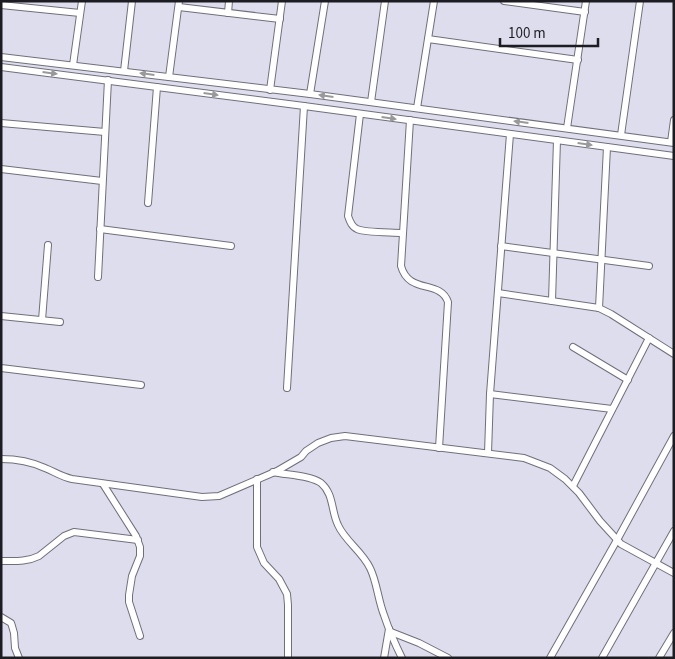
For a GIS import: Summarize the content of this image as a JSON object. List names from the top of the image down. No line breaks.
{"scale_bar":"100 m"}
